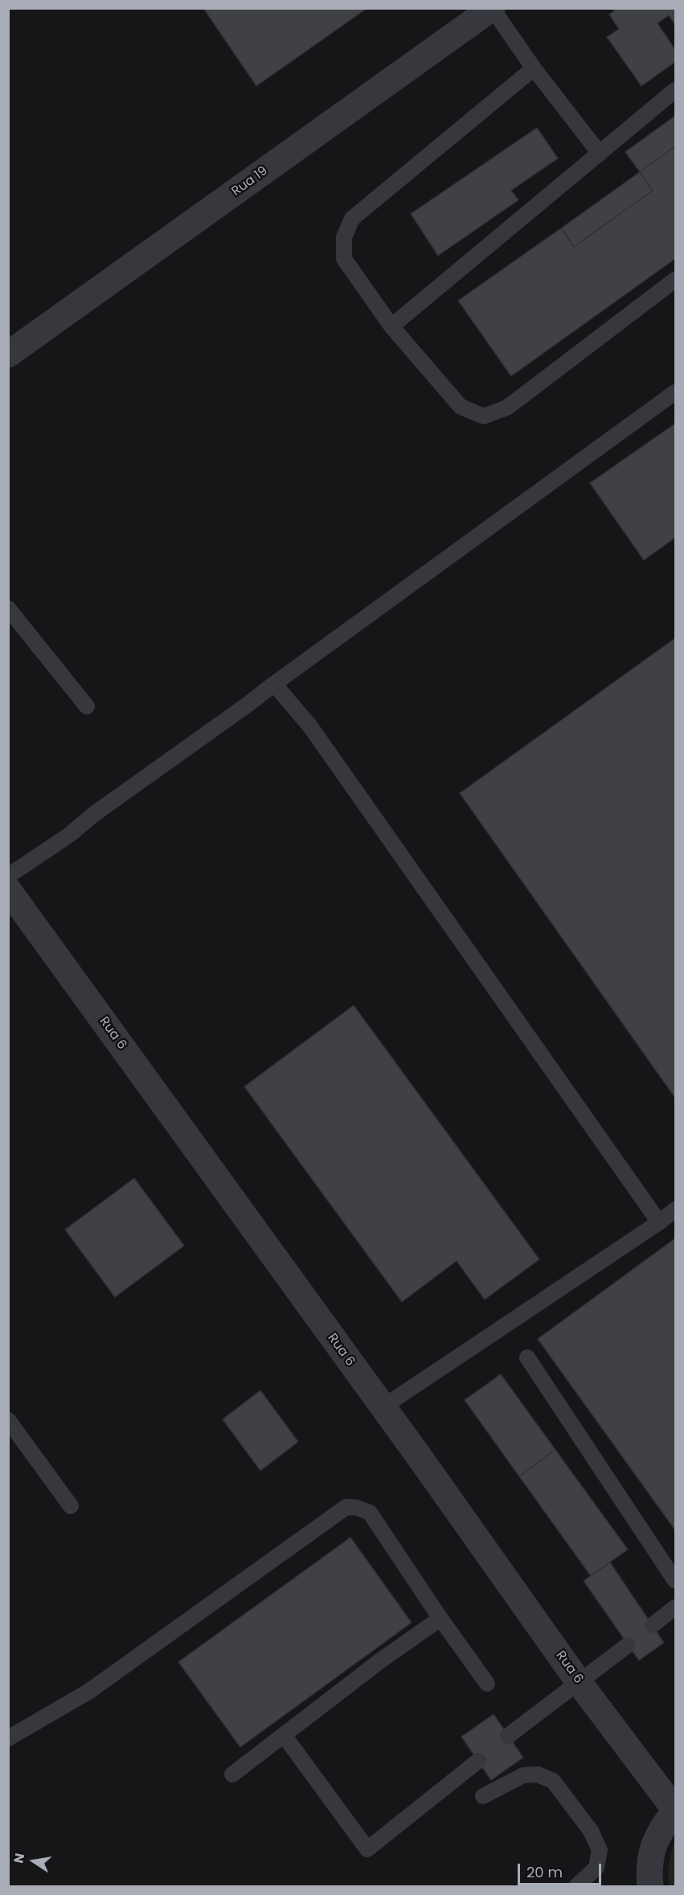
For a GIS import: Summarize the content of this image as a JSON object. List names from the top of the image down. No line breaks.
{"streets":{"street":["Rua 19","Rua 6"]},"scale_bar":"20 m","north":"left"}
